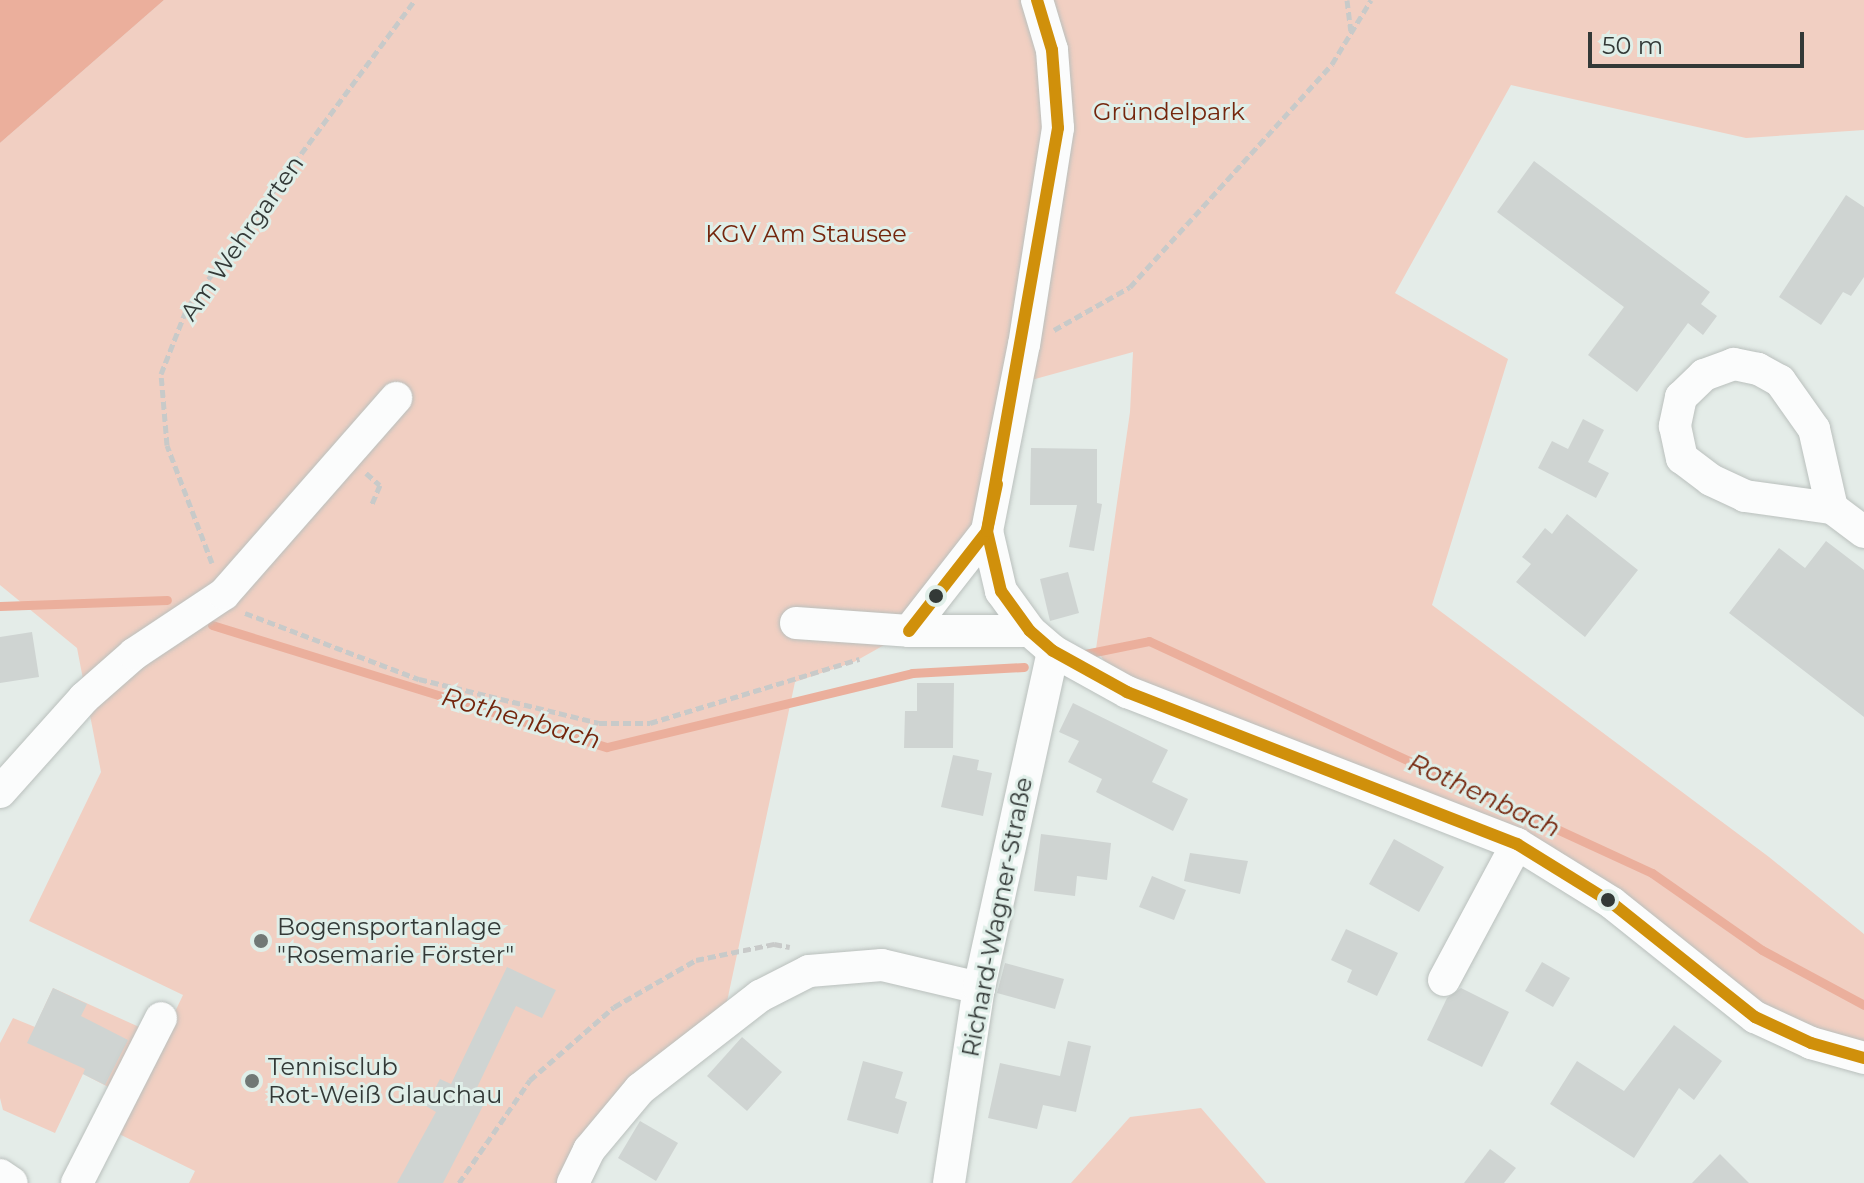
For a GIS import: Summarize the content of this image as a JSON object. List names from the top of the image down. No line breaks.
{"streets":{"street":["Richard-Wagner-Straße"],"path":["Am Wehrgarten"]},"water":["Rothenbach"],"parks":["Gründelpark","KGV Am Stausee"],"places":["Bogensportanlage \"Rosemarie Förster\"","Tennisclub Rot-Weiß Glauchau"],"scale_bar":"50 m"}
